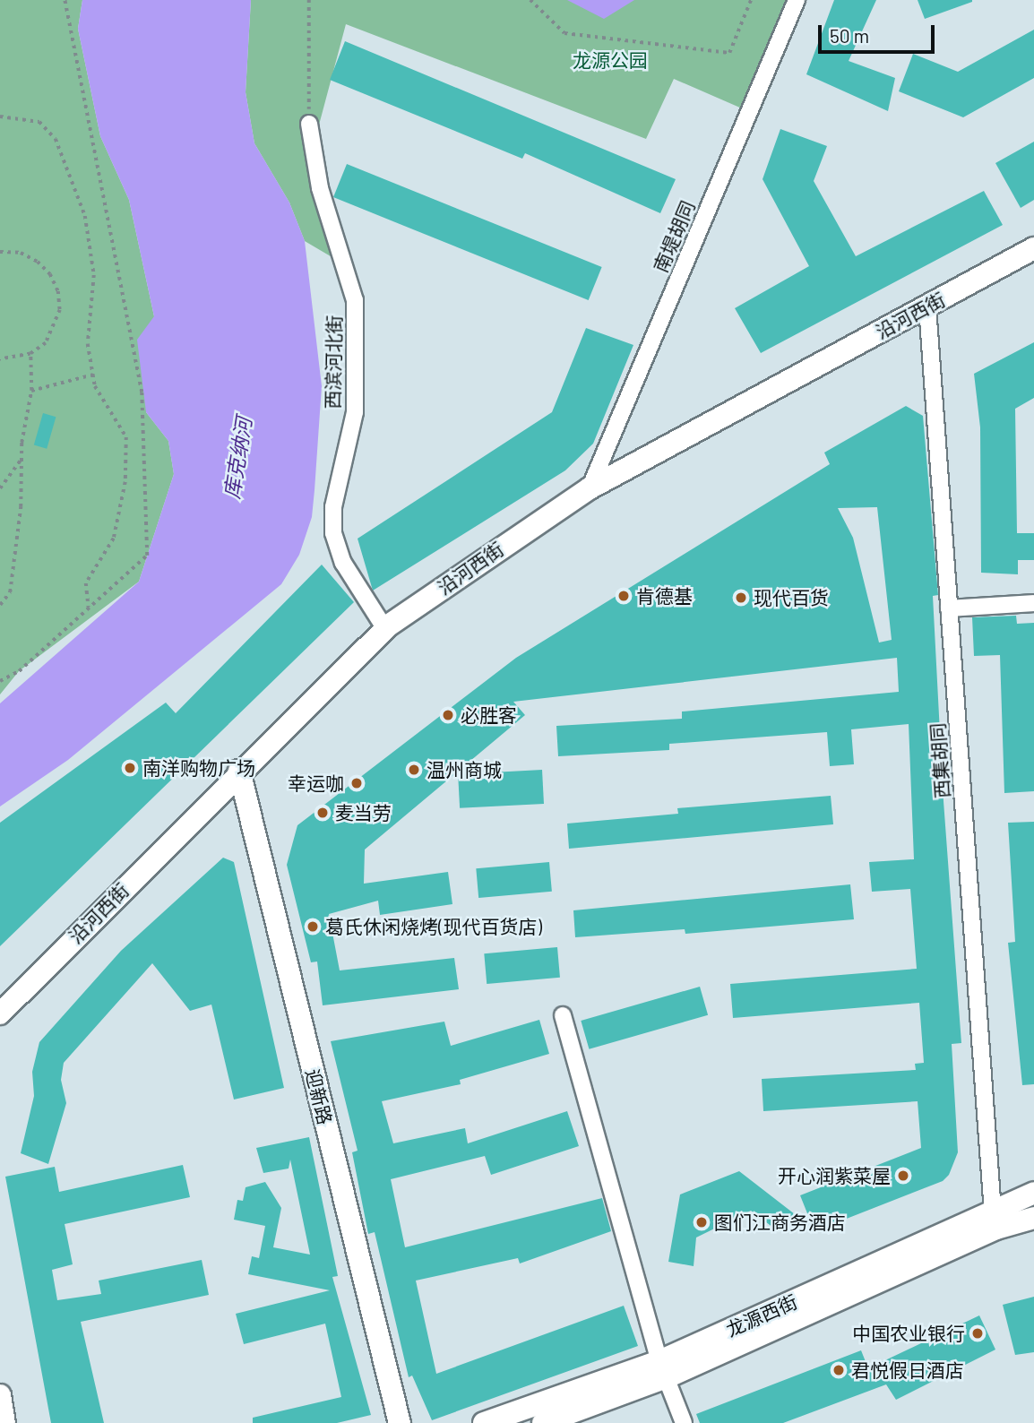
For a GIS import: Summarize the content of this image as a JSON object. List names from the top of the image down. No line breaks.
{"streets":{"main road":["沿河西街","迎新路","龙源西街"],"street":["南堤胡同","西滨河北街","西集胡同"]},"crossings":[["南堤胡同","沿河西街"],["沿河西街","西滨河北街"],["沿河西街","西集胡同"],["沿河西街","迎新路"],["西集胡同","龙源西街"]],"water":["库克纳河"],"parks":["龙源公园"],"places":["肯德基","现代百货","必胜客","南洋购物广场","温州商城","幸运咖","麦当劳","葛氏休闲烧烤(现代百货店)","开心润紫菜屋","图们江商务酒店","中国农业银行","君悦假日酒店"],"scale_bar":"50 m"}
